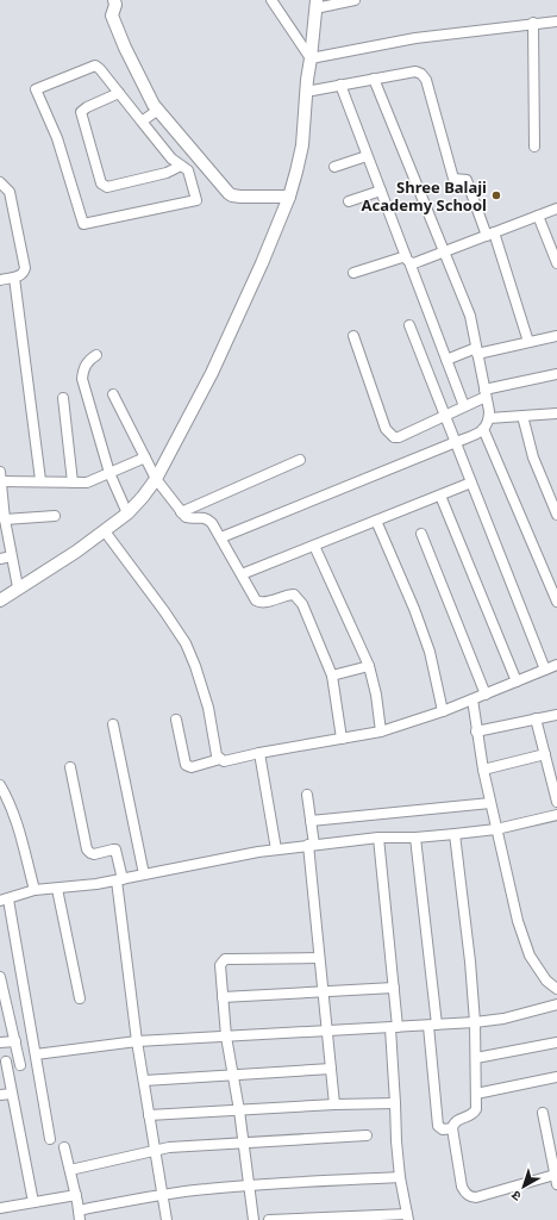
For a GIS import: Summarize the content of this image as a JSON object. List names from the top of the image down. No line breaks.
{"places":["Shree Balaji Academy School"],"north":"bottom left"}
